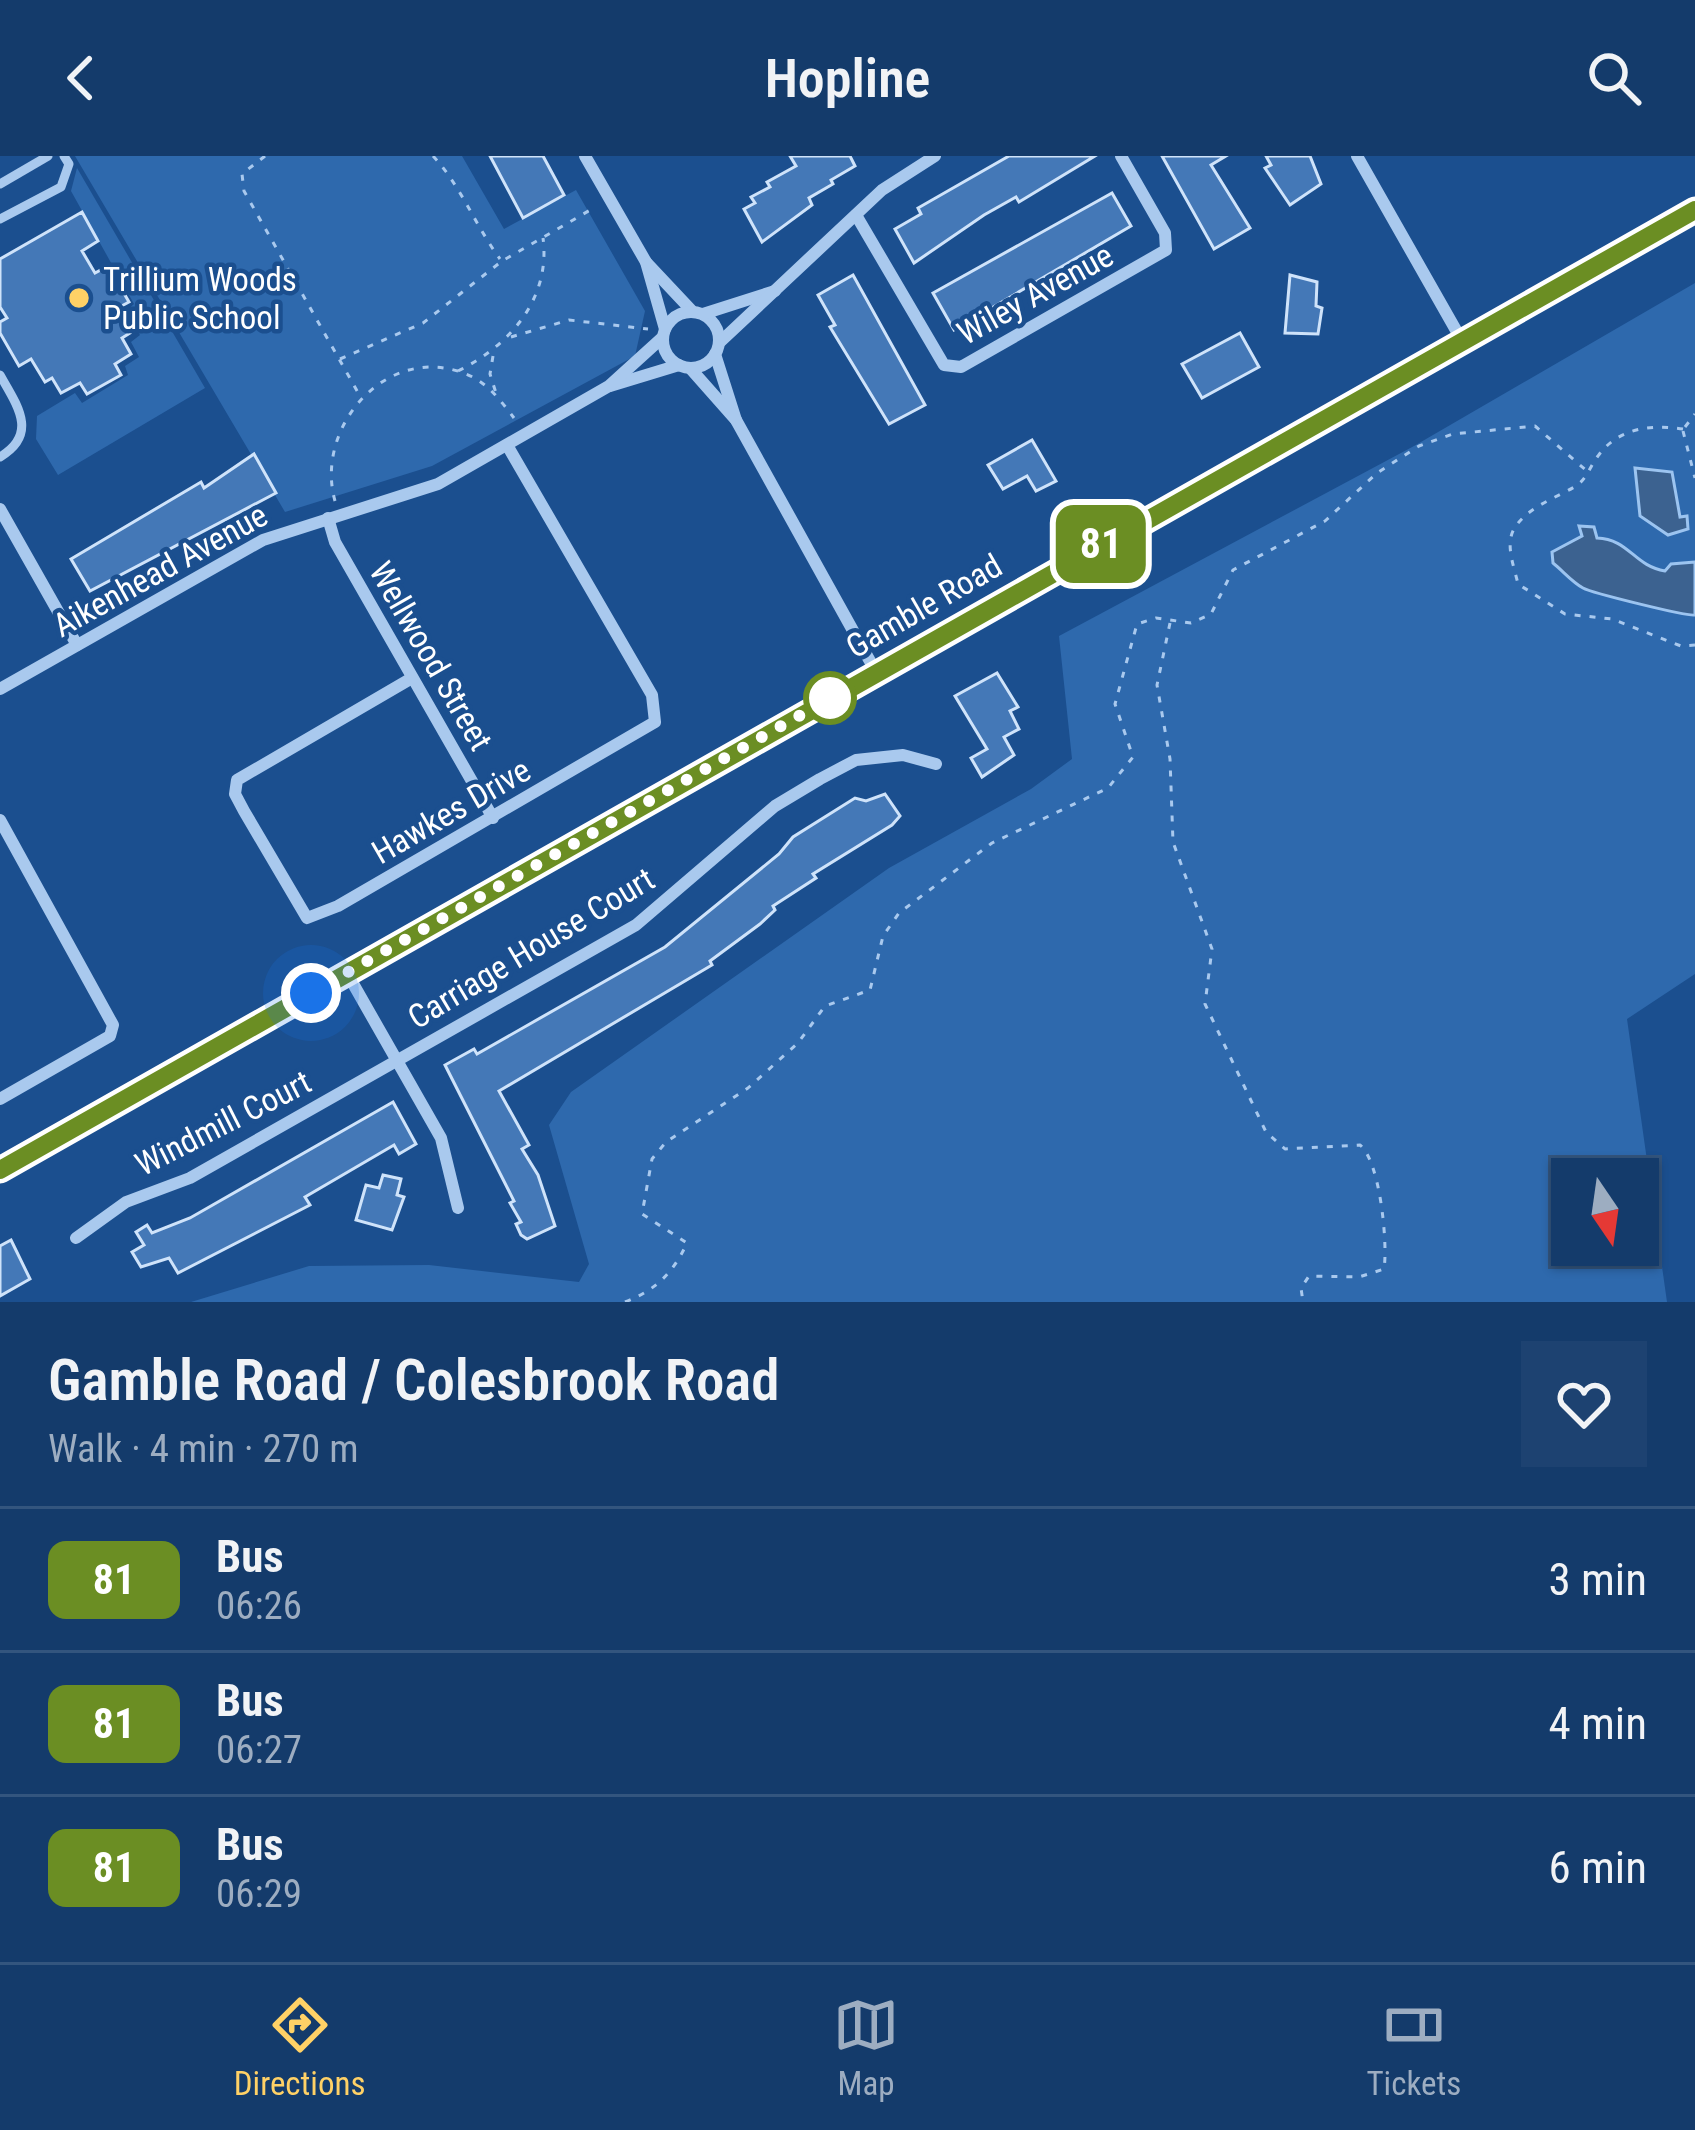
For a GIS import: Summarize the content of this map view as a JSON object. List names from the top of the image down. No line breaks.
{"streets":{"main road":["Gamble Road"],"street":["Wiley Avenue","Aikenhead Avenue","Wellwood Street","Hawkes Drive","Carriage House Court","Windmill Court"]},"crossings":[["Aikenhead Avenue","Wellwood Street"],["Aikenhead Avenue","Hawkes Drive"],["Wellwood Street","Hawkes Drive"],["Carriage House Court","Windmill Court"]],"places":["Trillium Woods Public School"],"lines":["bus line 81"],"north":"bottom","page":{"header":"Hopline","on_map":"81","heading":["Gamble Road / Colesbrook Road","Walk · 4 min · 270 m"],"list":[{"mark":"81","name":"Bus","note":"06:26","value":"3 min"},{"mark":"81","name":"Bus","note":"06:27","value":"4 min"},{"mark":"81","name":"Bus","note":"06:29","value":"6 min"}],"tabs":["Directions","Map","Tickets"]}}
